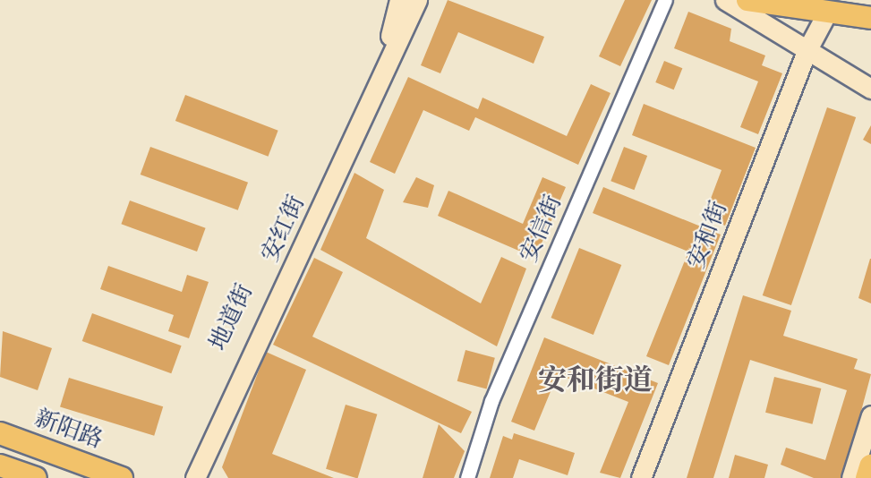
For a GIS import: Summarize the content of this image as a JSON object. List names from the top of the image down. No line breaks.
{"streets":{"main road":["安红街","安和街","地道街","新阳路"],"street":["安信街"]},"districts":["安和街道"]}
